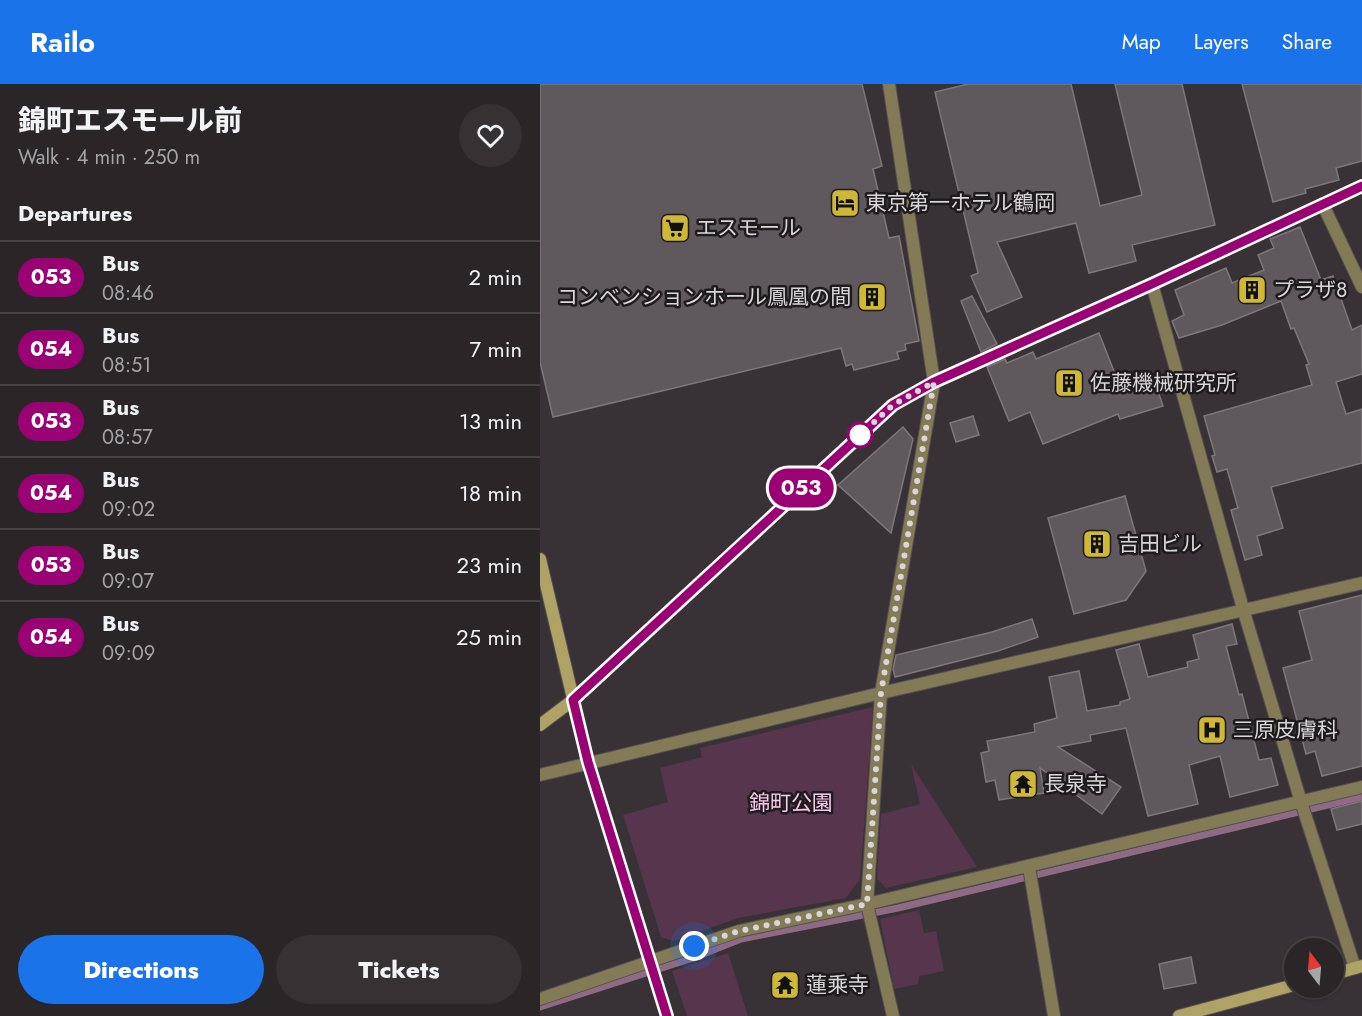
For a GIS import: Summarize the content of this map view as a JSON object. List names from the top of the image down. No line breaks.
{"parks":["錦町公園"],"places":{"hotel":["東京第一ホテル鶴岡"],"supermarket":["エスモール"],"building":["プラザ8","コンベンションホール鳳凰の間","佐藤機械研究所","吉田ビル"],"hospital":["三原皮膚科"],"temple":["長泉寺","蓮乘寺"]},"lines":["bus line 053"],"north":"top","page":{"header":"Railo","nav":["Map","Layers","Share"],"heading":[["錦町エスモール前","Walk · 4 min · 250 m"],"Departures"],"on_map":"053","list":[{"mark":"053","name":"Bus","note":"08:46","value":"2 min"},{"mark":"054","name":"Bus","note":"08:51","value":"7 min"},{"mark":"053","name":"Bus","note":"08:57","value":"13 min"},{"mark":"054","name":"Bus","note":"09:02","value":"18 min"},{"mark":"053","name":"Bus","note":"09:07","value":"23 min"},{"mark":"054","name":"Bus","note":"09:09","value":"25 min"}],"buttons":["Directions","Tickets"]}}
